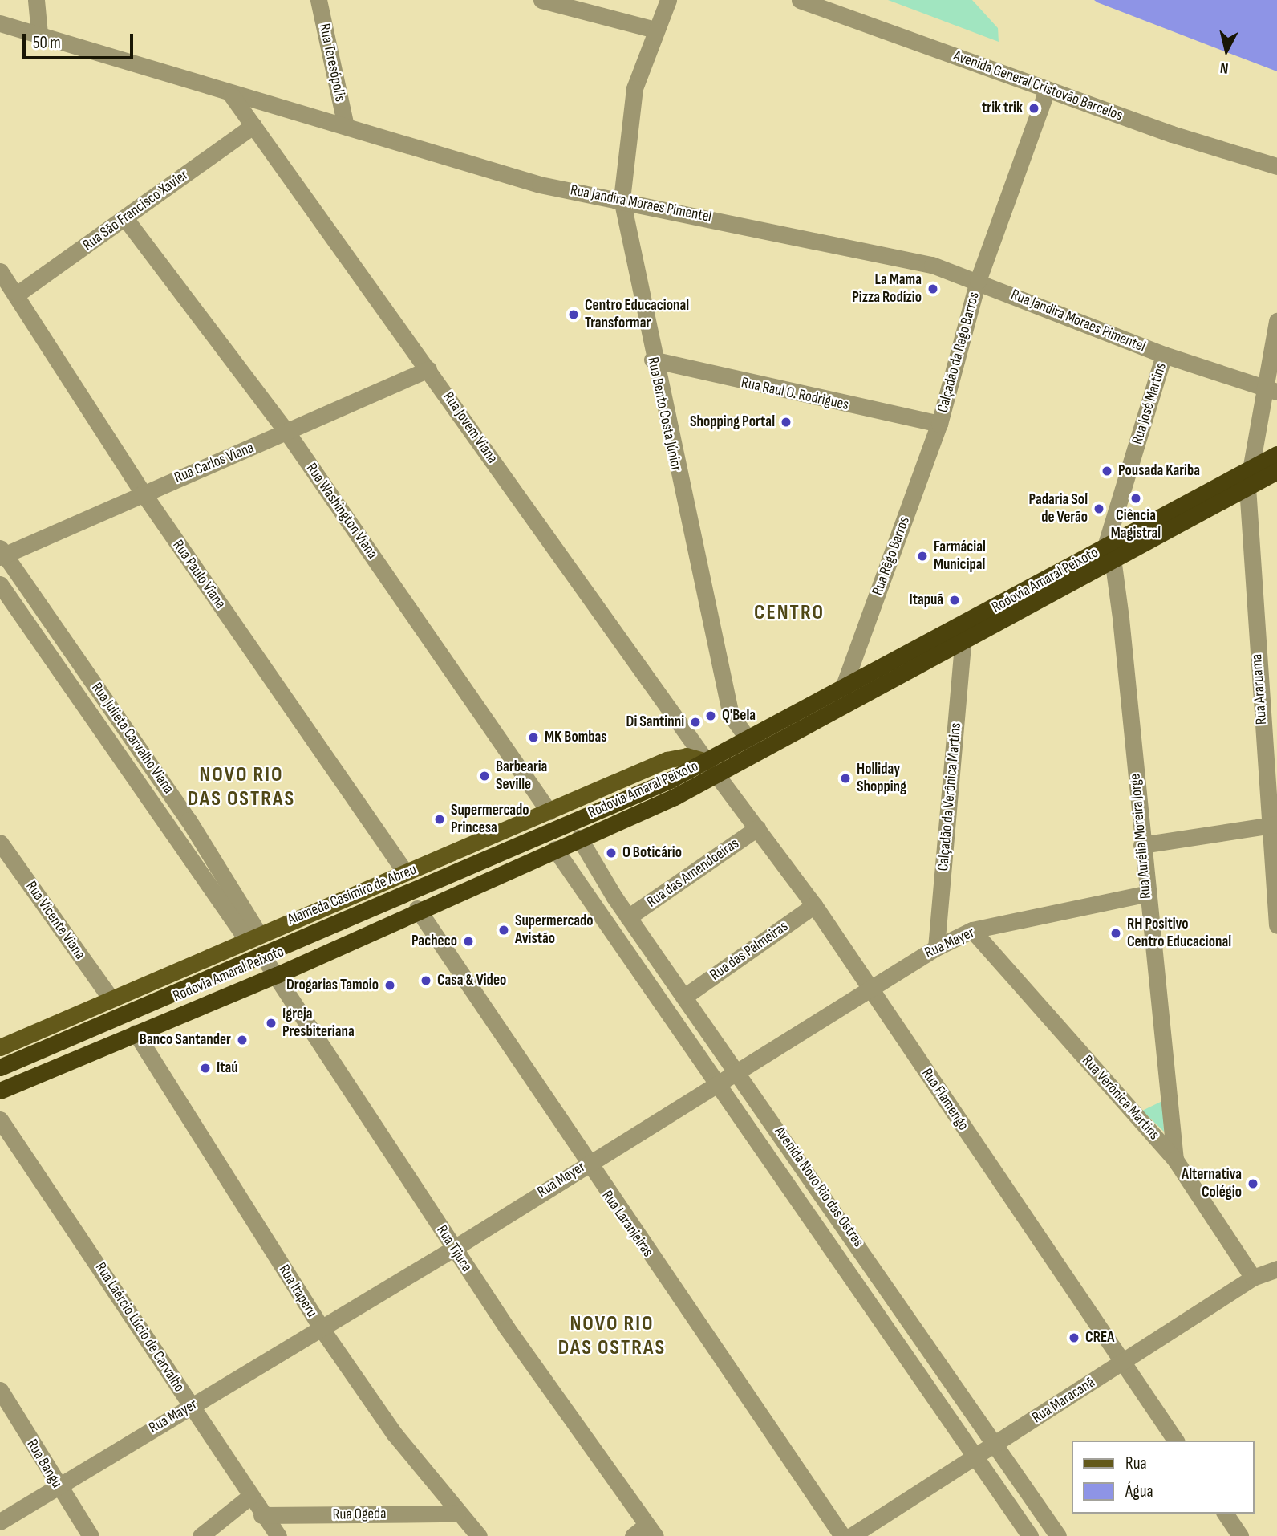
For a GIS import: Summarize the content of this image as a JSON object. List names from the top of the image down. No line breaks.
{"streets":{"highway":["Rodovia Amaral Peixoto"],"main road":["Alameda Casimiro de Abreu"],"street":["Rua Teresópolis","Avenida General Cristovão Barcelos","Rua Jandira Moraes Pimentel","Rua São Francisco Xavier","Calçadão da Rego Barros","Rua Raul O. Rodrigues","Rua José Martins","Rua Bento Costa Júnior","Rua Jovem Viana","Rua Carlos Viana","Rua Washington Viana","Rua Rêgo Barros","Rua Paulo Viana","Rua Araruama","Rua Julieta Carvalho Viana","Calçadão da Verônica Martins","Rua Aurélia Moreira Jorge","Rua das Amendoeiras","Rua Vicente Viana","Rua Mayer","Rua das Palmeiras","Rua Verônica Martins","Rua Flamengo","Avenida Novo Rio das Ostras","Rua Laranjeiras","Rua Tijuca","Rua Itaperu","Rua Laércio Lúcio de Carvalho","Rua Maracanã","Rua Bangu","Rua Ogeda"]},"crossings":[["Rua Teresópolis","Rua Jandira Moraes Pimentel"],["Rua Jandira Moraes Pimentel","Calçadão da Rego Barros"],["Rua Jandira Moraes Pimentel","Rua José Martins"],["Rua Jandira Moraes Pimentel","Rua Bento Costa Júnior"],["Rua Jandira Moraes Pimentel","Rua Jovem Viana"],["Rua São Francisco Xavier","Rua Jovem Viana"],["Rua São Francisco Xavier","Rua Washington Viana"],["Rua São Francisco Xavier","Rua Paulo Viana"],["Calçadão da Rego Barros","Rua Raul O. Rodrigues"],["Calçadão da Rego Barros","Rua Rêgo Barros"],["Rua Raul O. Rodrigues","Rua Bento Costa Júnior"],["Rua Raul O. Rodrigues","Rua Rêgo Barros"],["Rua José Martins","Rodovia Amaral Peixoto"],["Rua José Martins","Rua Aurélia Moreira Jorge"],["Rua Bento Costa Júnior","Rodovia Amaral Peixoto"],["Rua Jovem Viana","Rua Carlos Viana"],["Rua Jovem Viana","Rodovia Amaral Peixoto"],["Rua Jovem Viana","Alameda Casimiro de Abreu"],["Rua Jovem Viana","Rua Flamengo"],["Rua Carlos Viana","Rua Washington Viana"],["Rua Carlos Viana","Rua Paulo Viana"],["Rua Carlos Viana","Rua Julieta Carvalho Viana"],["Rua Washington Viana","Alameda Casimiro de Abreu"],["Rua Rêgo Barros","Rodovia Amaral Peixoto"],["Rua Paulo Viana","Alameda Casimiro de Abreu"],["Rodovia Amaral Peixoto","Rua Araruama"],["Rodovia Amaral Peixoto","Calçadão da Verônica Martins"],["Rodovia Amaral Peixoto","Rua Aurélia Moreira Jorge"],["Rodovia Amaral Peixoto","Alameda Casimiro de Abreu"],["Rodovia Amaral Peixoto","Rua Flamengo"],["Rodovia Amaral Peixoto","Avenida Novo Rio das Ostras"],["Rodovia Amaral Peixoto","Rua Laranjeiras"],["Rodovia Amaral Peixoto","Rua Tijuca"],["Rodovia Amaral Peixoto","Rua Itaperu"],["Rua Julieta Carvalho Viana","Alameda Casimiro de Abreu"],["Calçadão da Verônica Martins","Rua Mayer"],["Rua Aurélia Moreira Jorge","Rua Mayer"],["Rua Aurélia Moreira Jorge","Rua Verônica Martins"],["Rua das Amendoeiras","Rua Flamengo"],["Rua das Amendoeiras","Avenida Novo Rio das Ostras"],["Alameda Casimiro de Abreu","Rua Vicente Viana"],["Alameda Casimiro de Abreu","Rua Flamengo"],["Rua Mayer","Rua Verônica Martins"],["Rua Mayer","Rua Flamengo"],["Rua Mayer","Avenida Novo Rio das Ostras"],["Rua Mayer","Rua Laranjeiras"],["Rua Mayer","Rua Tijuca"],["Rua Mayer","Rua Itaperu"],["Rua Mayer","Rua Laércio Lúcio de Carvalho"],["Rua Mayer","Rua Bangu"],["Rua das Palmeiras","Rua Flamengo"],["Rua das Palmeiras","Avenida Novo Rio das Ostras"],["Rua Verônica Martins","Rua Maracanã"],["Rua Flamengo","Rua Maracanã"],["Avenida Novo Rio das Ostras","Rua Maracanã"],["Rua Itaperu","Rua Ogeda"],["Rua Laércio Lúcio de Carvalho","Rua Ogeda"]],"districts":["CENTRO","NOVO RIO DAS OSTRAS","NOVO RIO DAS OSTRAS"],"places":["trik trik","La Mama Pizza Rodízio","Centro Educacional Transformar","Shopping Portal","Pousada Kariba","Ciência Magistral","Padaria Sol de Verão","Farmácial Municipal","Itapuã","Q'Bela","Di Santinni","MK Bombas","Barbearia Seville","Holliday Shopping","Supermercado Princesa","O Boticário","Supermercado Avistão","RH Positivo Centro Educacional","Pacheco","Casa & Video","Drogarias Tamoio","Igreja Presbiteriana","Banco Santander","Itaú","Alternativa Colégio","CREA"],"legend":["Rua","Água"],"scale_bar":"50 m","north":"bottom"}
